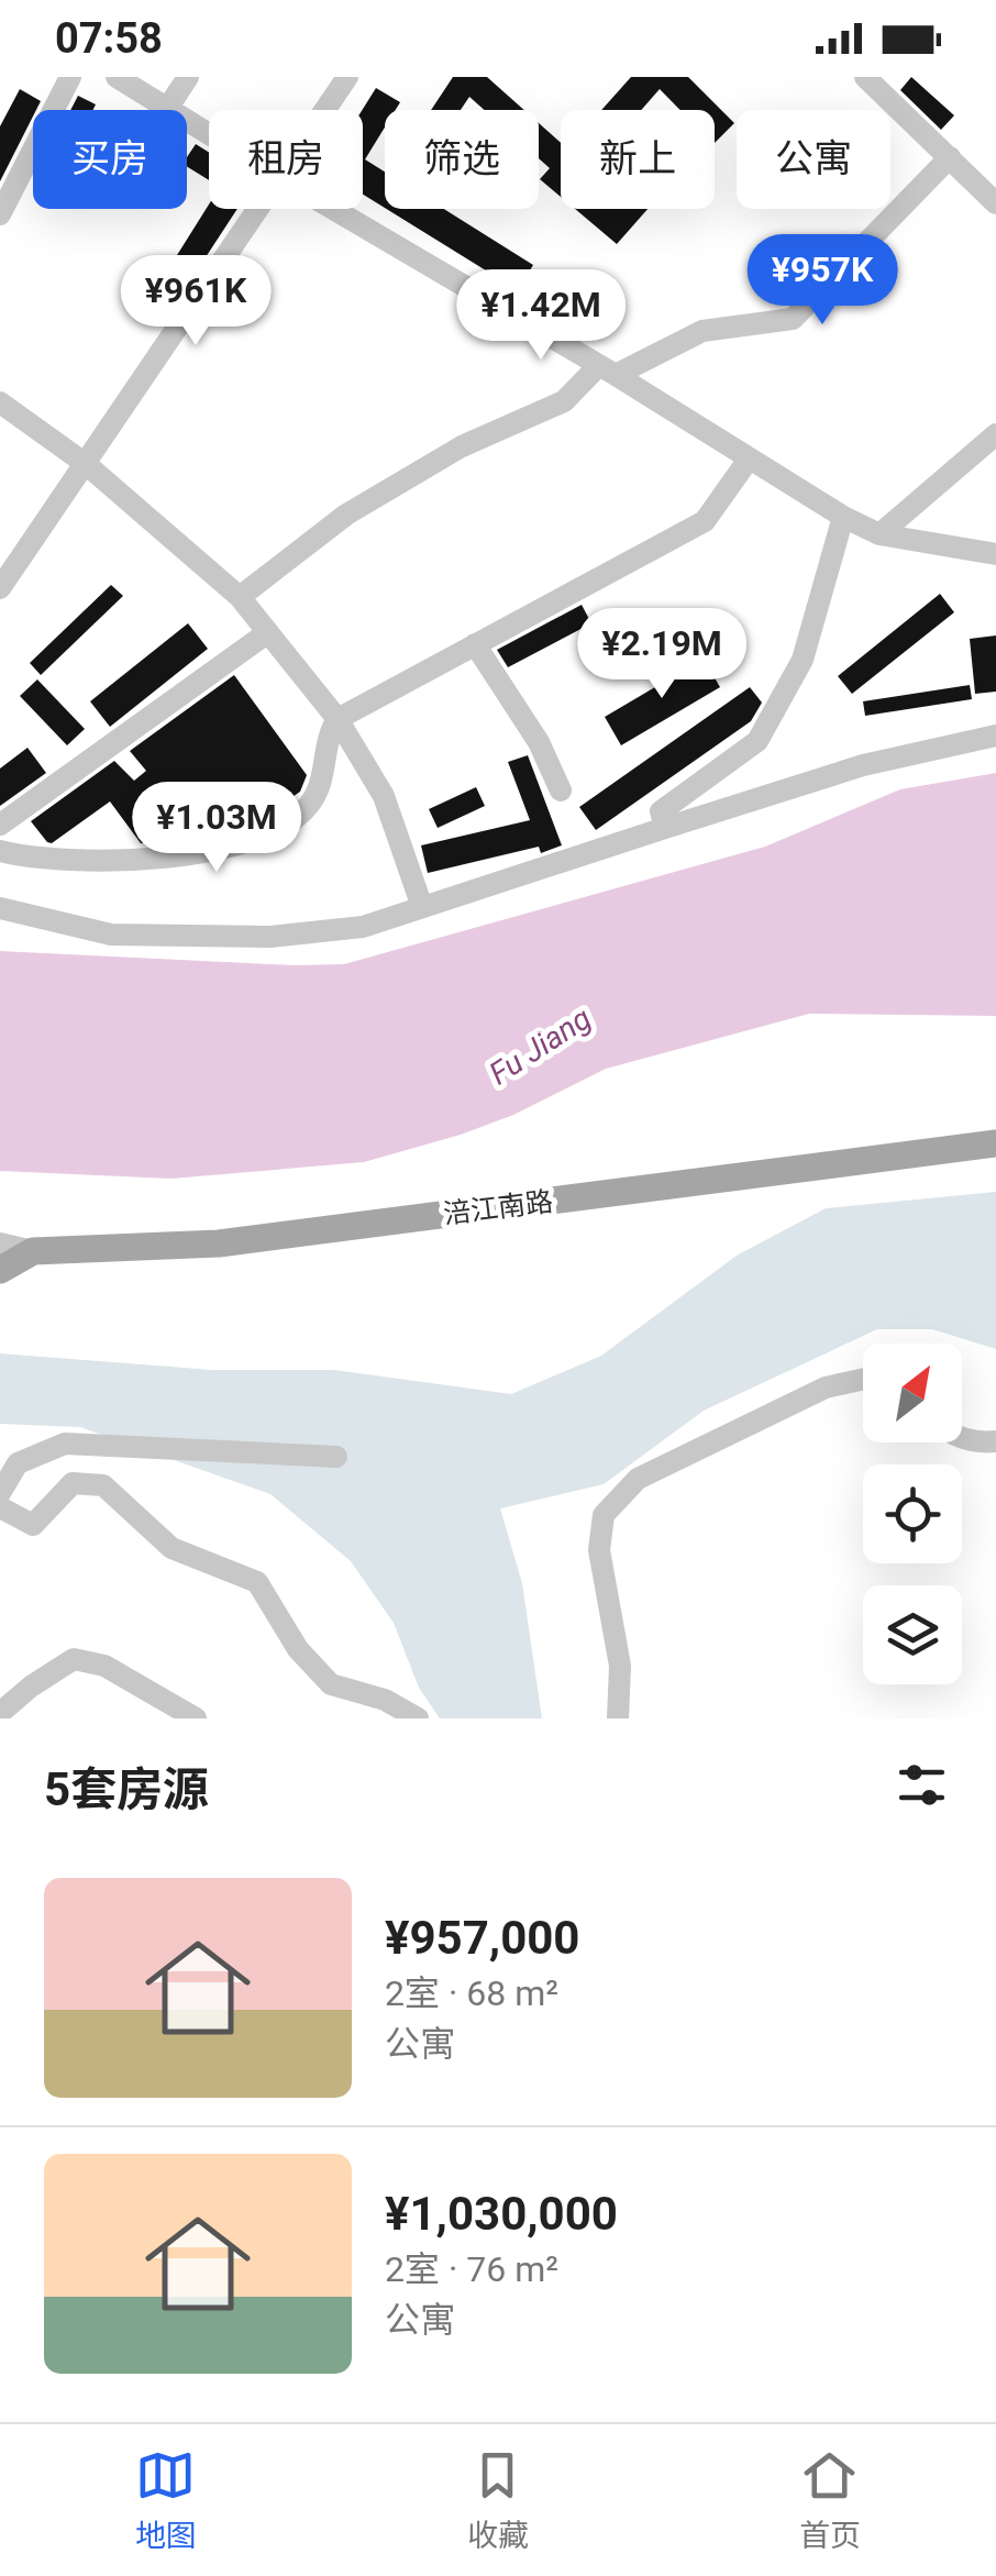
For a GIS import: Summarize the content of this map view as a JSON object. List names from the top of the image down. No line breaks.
{"streets":{"main road":["涪江南路"]},"water":["Fu Jiang"],"north":"top right","page":{"status":"07:58","chip":["买房","租房","筛选","新上","公寓"],"price":["¥957K","¥961K","¥1.42M","¥2.19M","¥1.03M"],"heading":"5套房源","list":[{"name":"¥957,000","note":"2室 · 68 m² · 公寓"},{"name":"¥1,030,000","note":"2室 · 76 m² · 公寓"}],"tabs":["地图","收藏","首页"]}}
